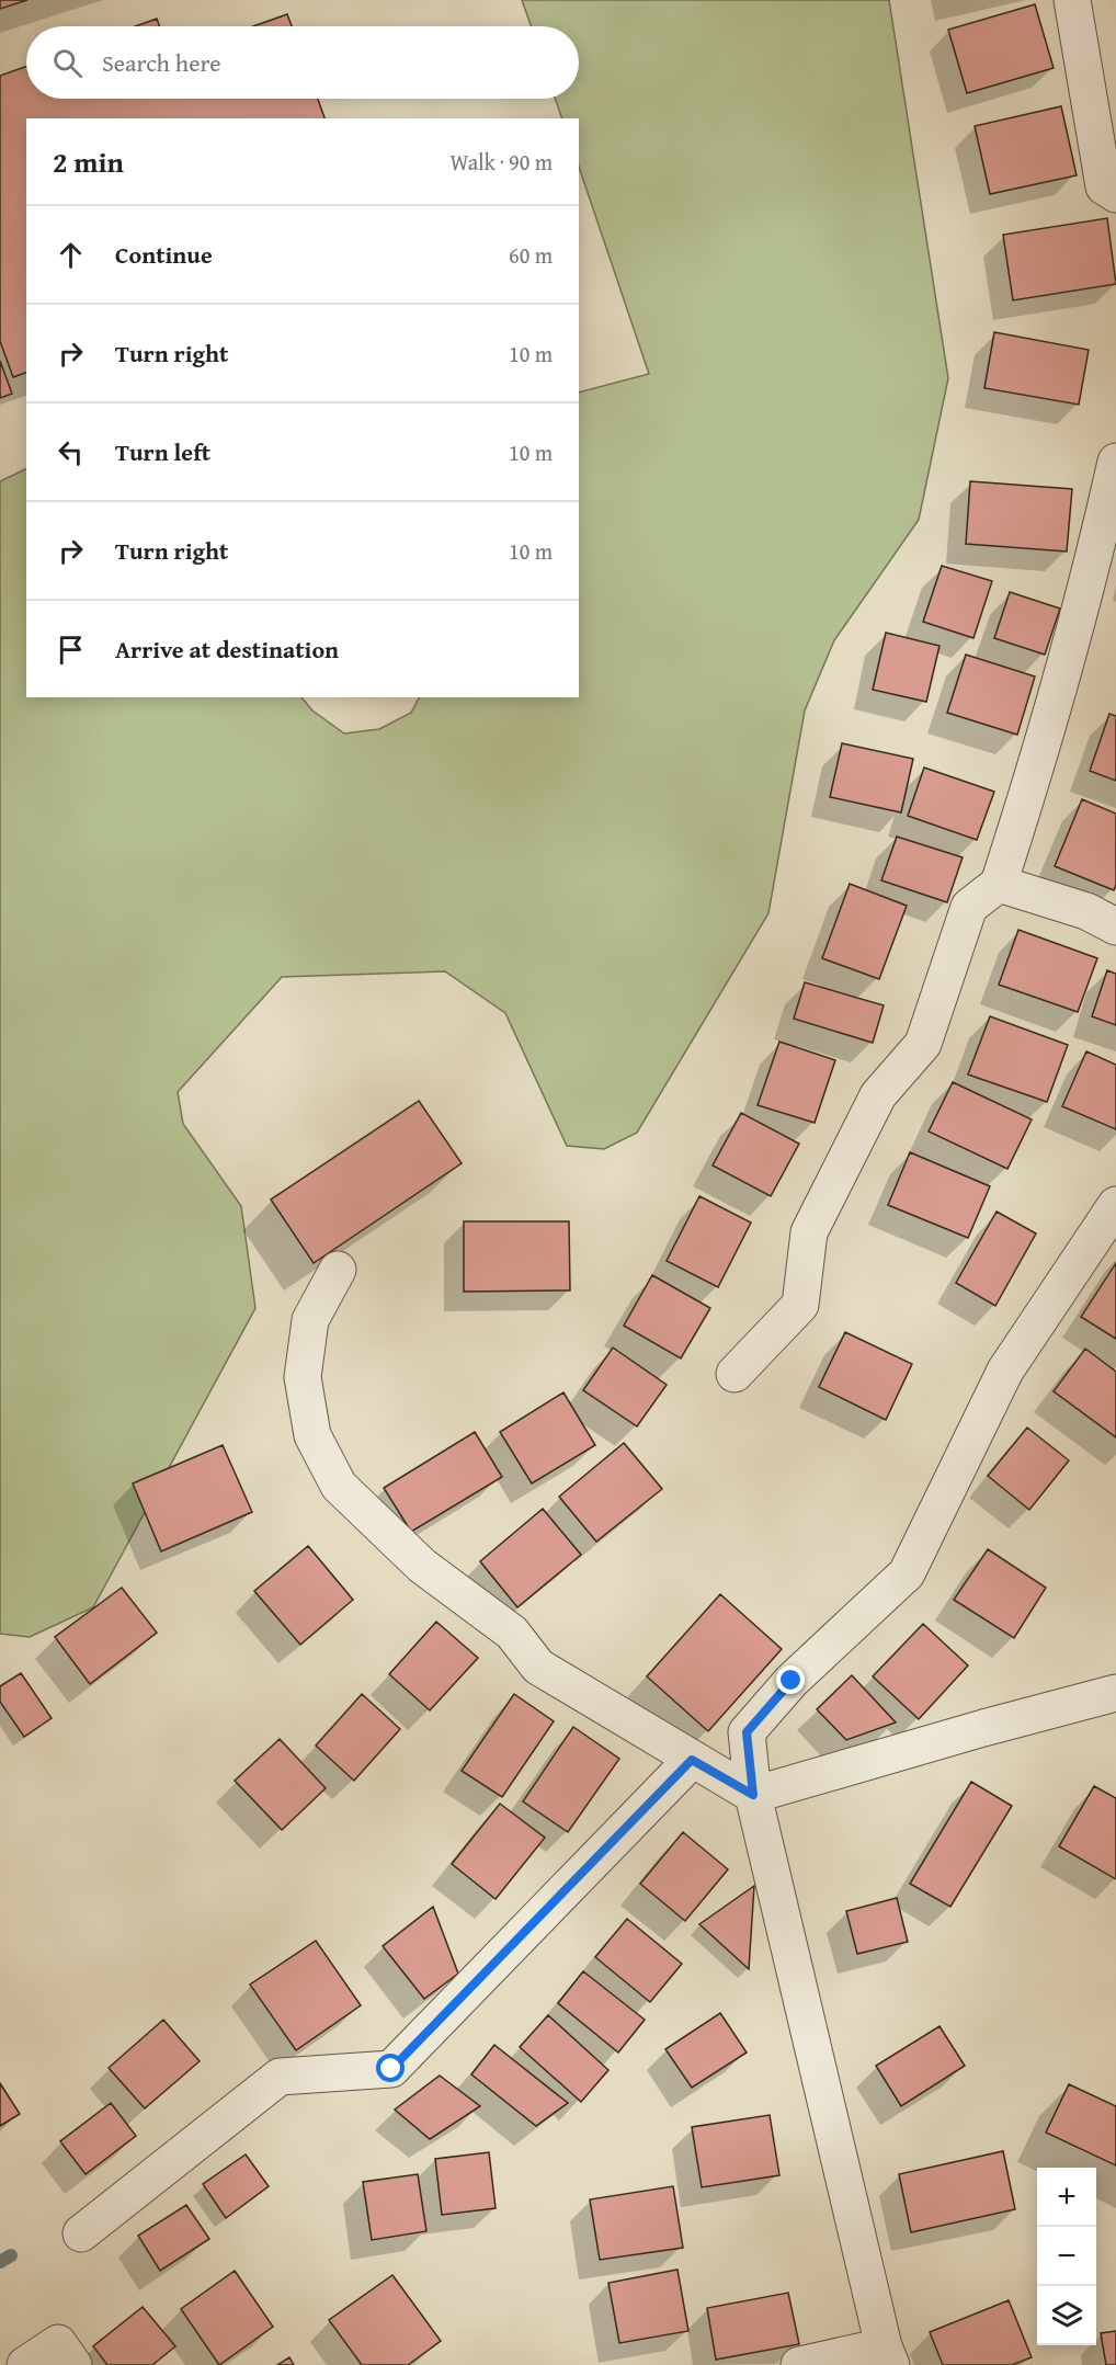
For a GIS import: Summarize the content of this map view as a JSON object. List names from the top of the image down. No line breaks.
{"page":{"search":"Search here","heading":["2 min","Walk · 90 m"],"list":[["Continue","60 m"],["Turn right","10 m"],["Turn left","10 m"],["Turn right","10 m"],"Arrive at destination"],"map_buttons":["+","−"]}}
